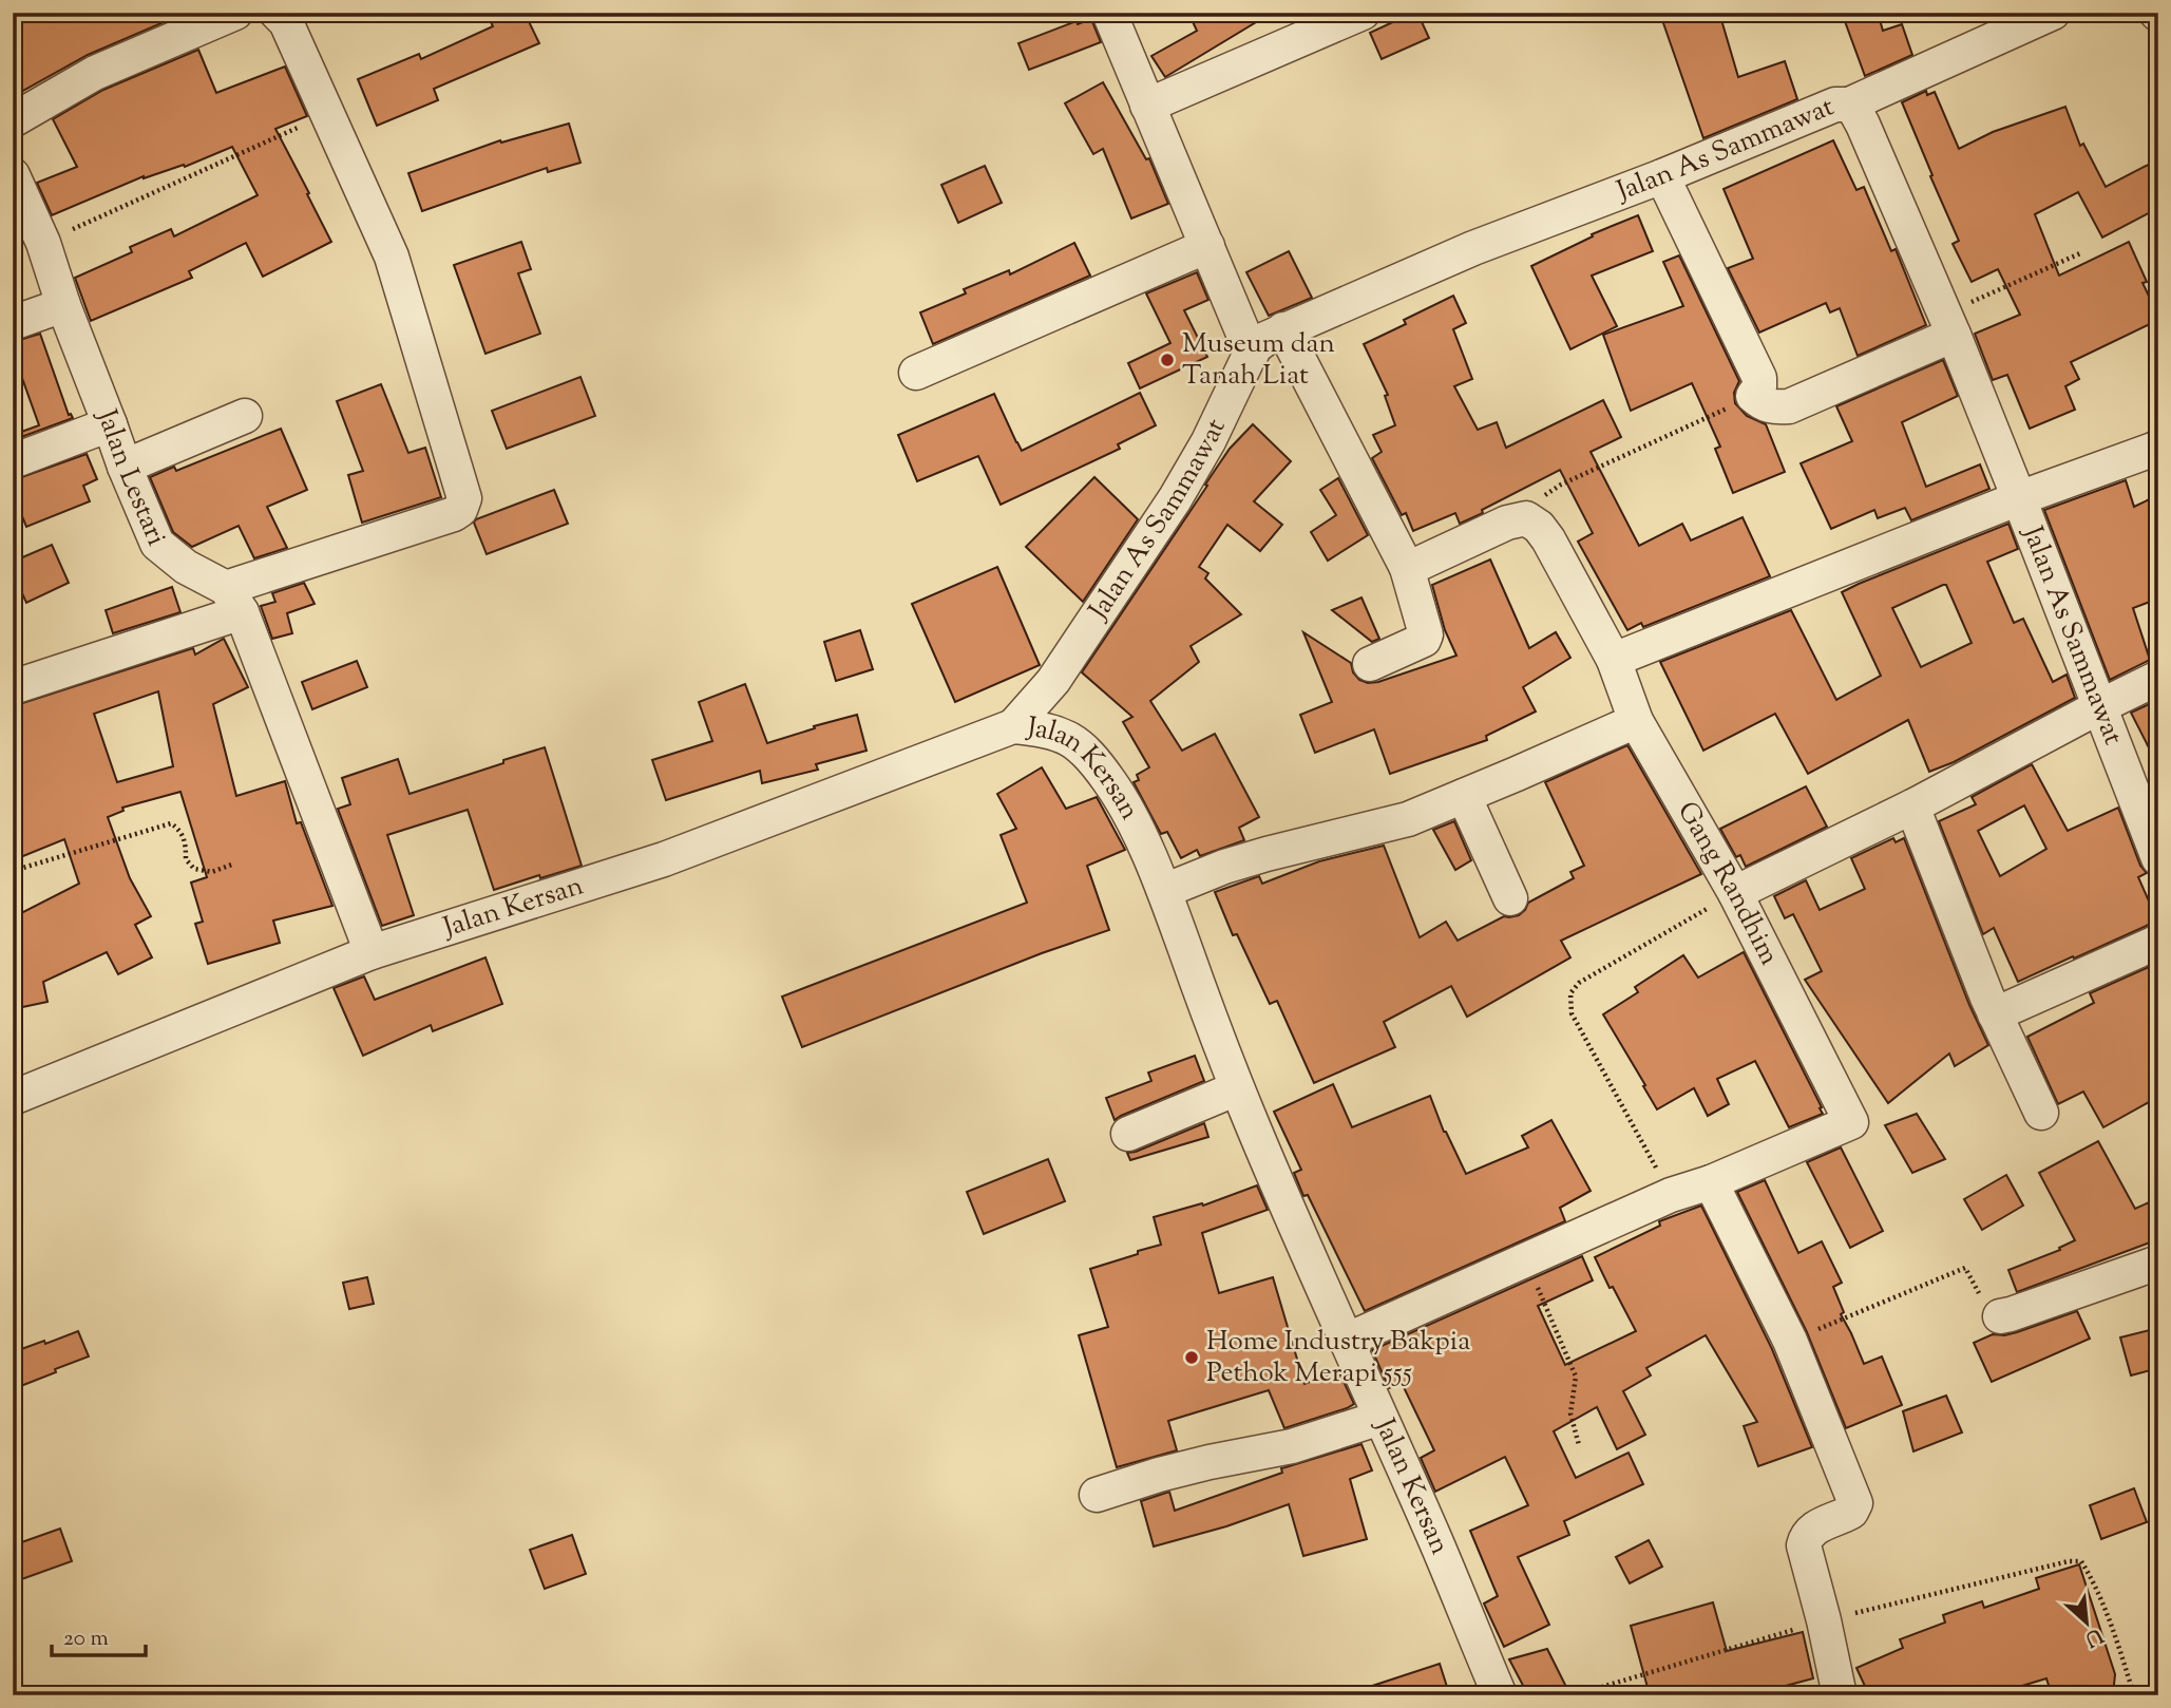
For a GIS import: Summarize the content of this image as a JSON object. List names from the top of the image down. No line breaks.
{"streets":{"street":["Jalan As Sammawat","Jalan Lestari","Jalan Kersan","Gang Randhim"]},"crossings":[["Jalan As Sammawat","Jalan Kersan"],["Jalan Kersan","Gang Randhim"]],"places":["Museum dan Tanah Liat","Home Industry Bakpia Pethok Merapi 555"],"scale_bar":"20 m","north":"bottom right"}
